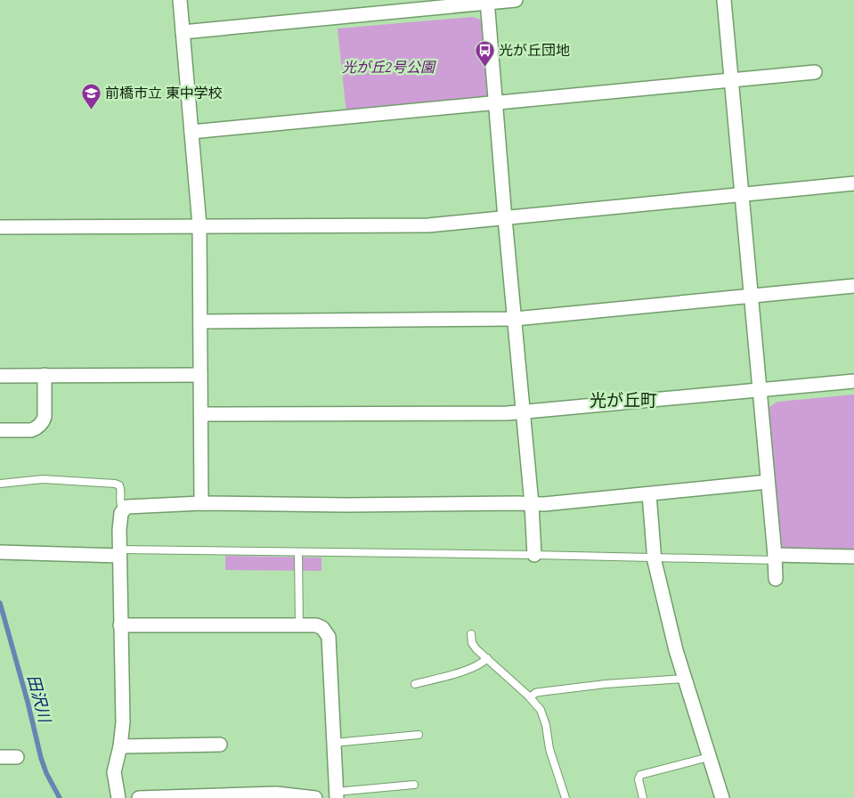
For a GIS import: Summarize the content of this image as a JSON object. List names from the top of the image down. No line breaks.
{"districts":["光が丘町"],"water":["田沢川"],"parks":["光が丘2号公園"],"places":{"bus stop":["光が丘団地"],"school or university":["前橋市立 東中学校"]}}
